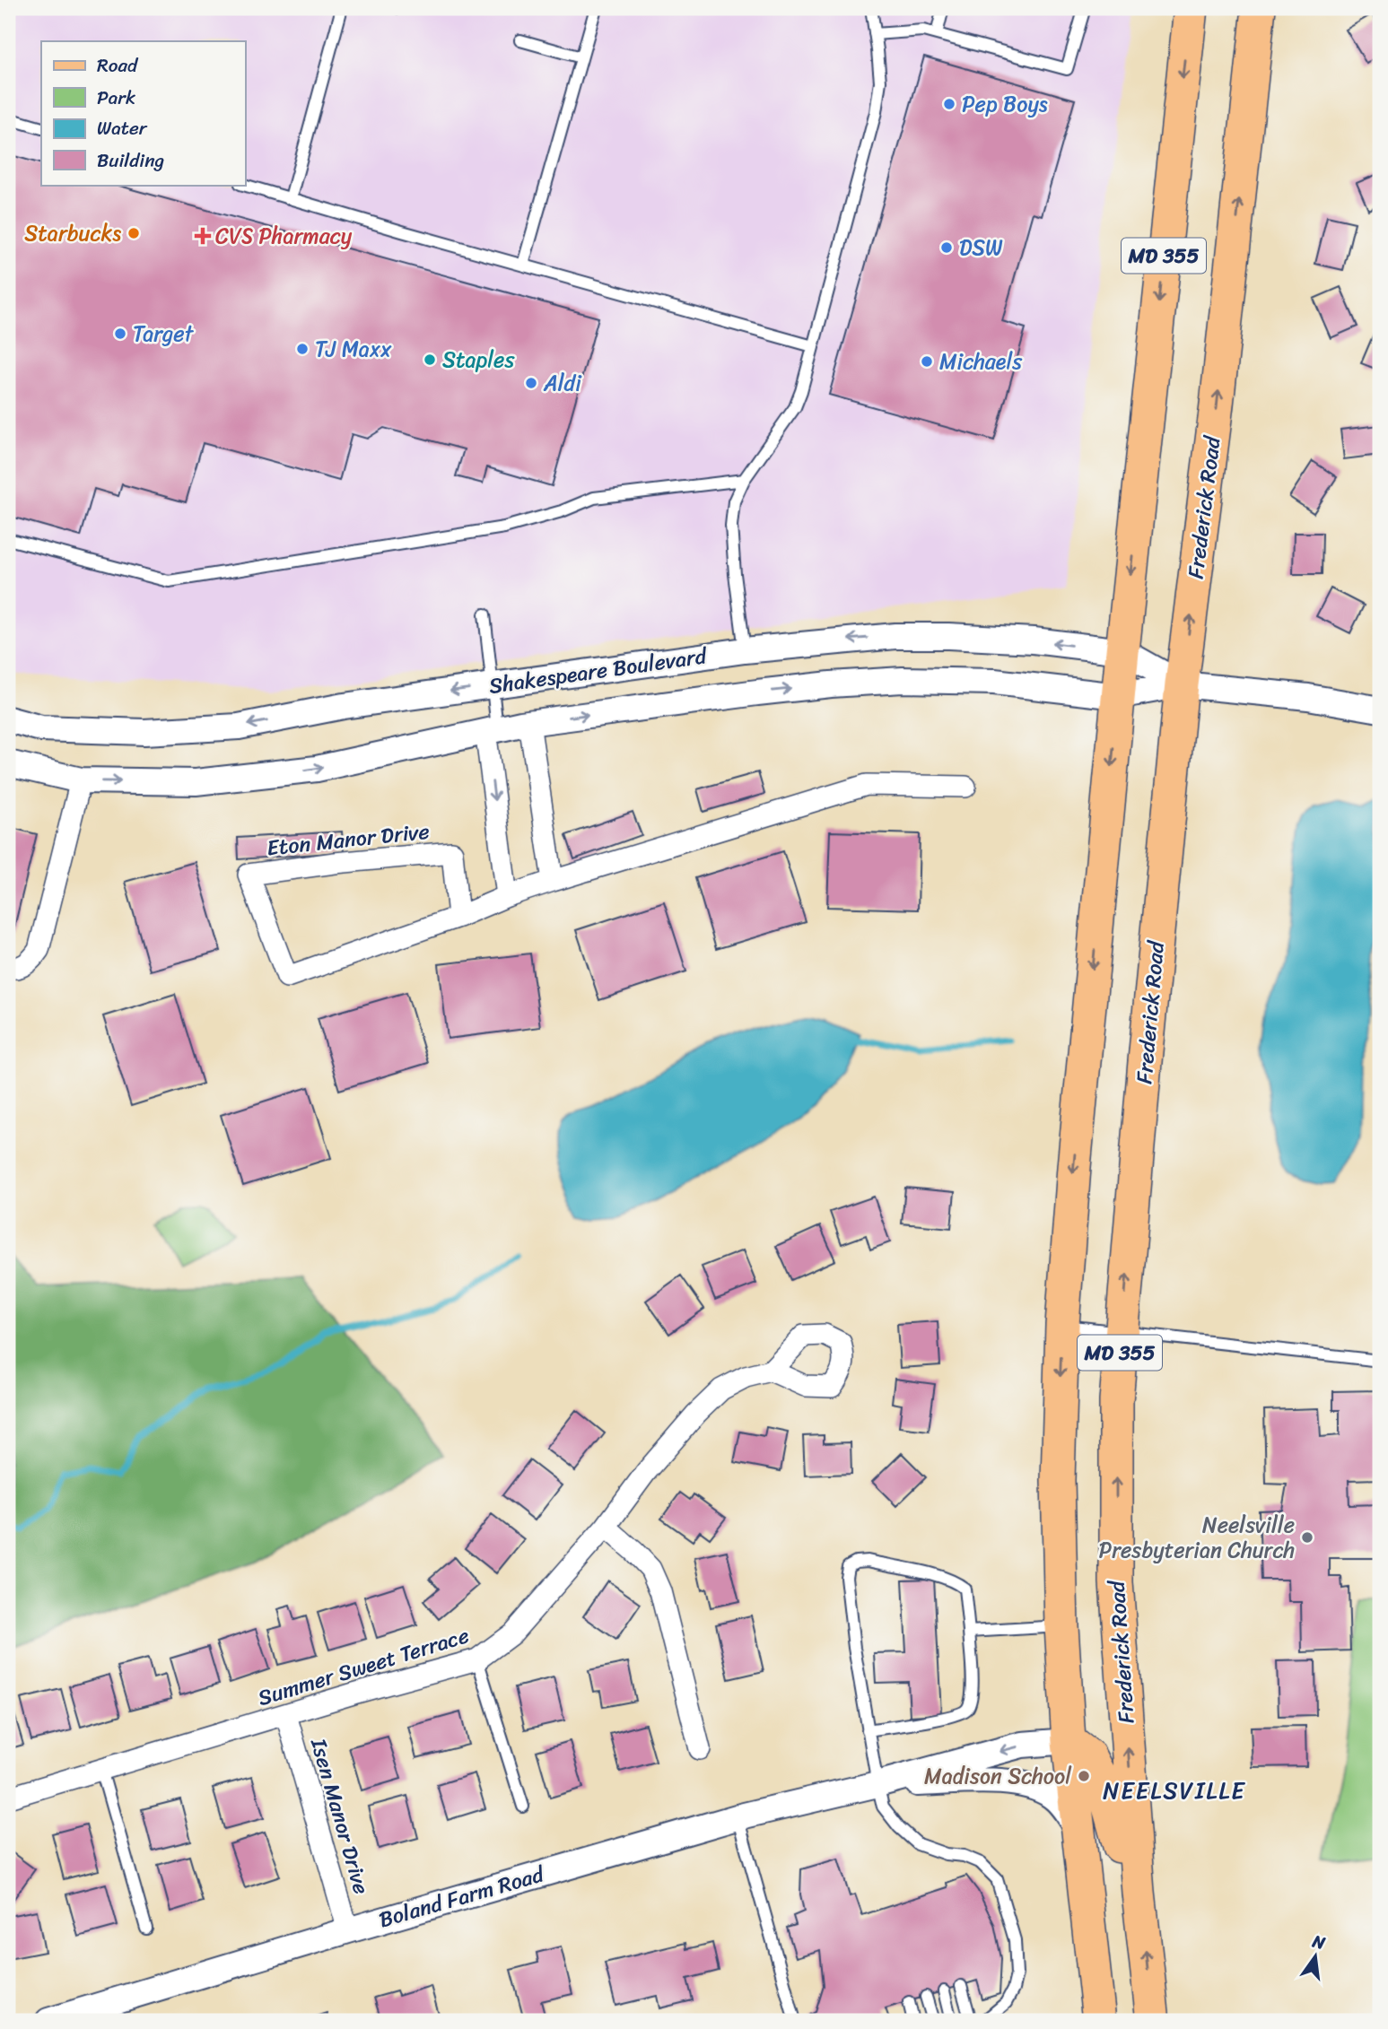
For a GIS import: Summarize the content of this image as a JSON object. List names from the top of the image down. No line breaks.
{"streets":{"main road":["MD 355","Frederick Road"],"street":["Shakespeare Boulevard","Eton Manor Drive","Summer Sweet Terrace","Isen Manor Drive","Boland Farm Road"]},"crossings":[["MD 355","Shakespeare Boulevard"],["MD 355","Boland Farm Road"],["Frederick Road","Shakespeare Boulevard"],["Summer Sweet Terrace","Isen Manor Drive"],["Isen Manor Drive","Boland Farm Road"]],"districts":["NEELSVILLE"],"places":{"other":["Pep Boys","Starbucks","DSW","Target","TJ Maxx","Staples","Michaels","Aldi","Neelsville Presbyterian Church","Madison School"],"health":["CVS Pharmacy"]},"legend":["Road","Park","Water","Building"],"north":"top"}
